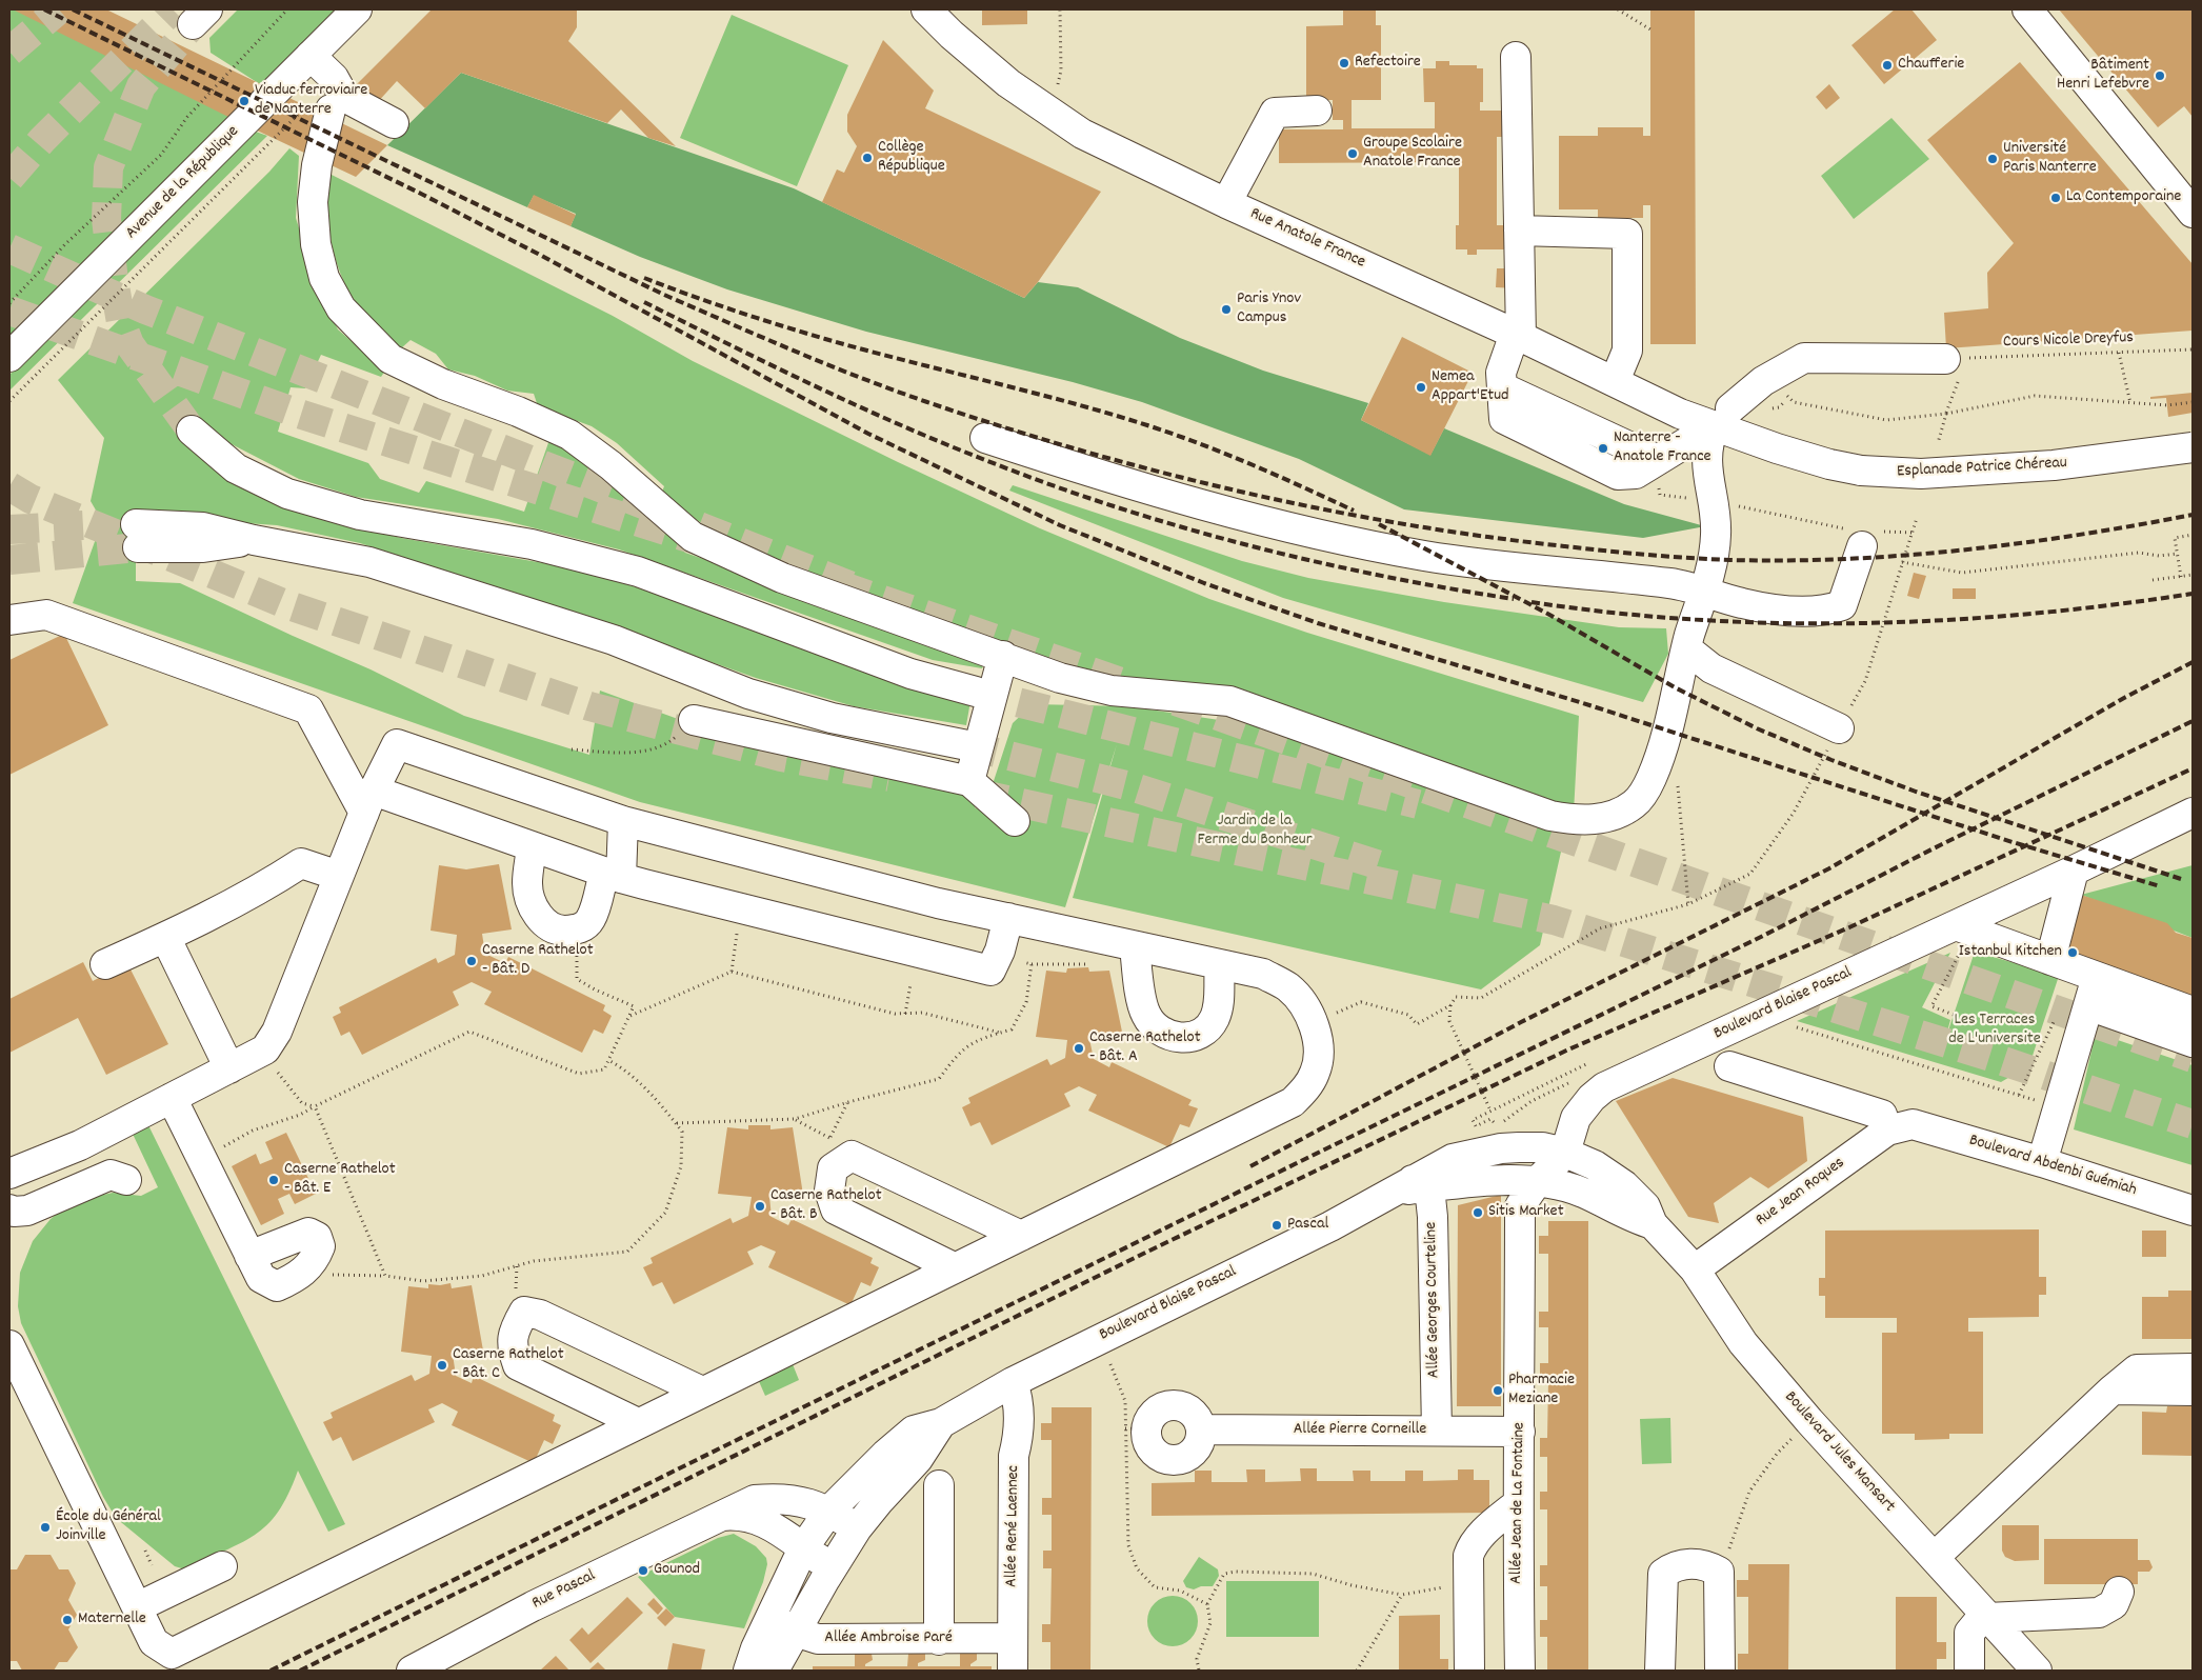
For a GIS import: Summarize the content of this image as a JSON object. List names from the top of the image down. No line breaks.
{"streets":{"main road":["Avenue de la République","Rue Anatole France","Esplanade Patrice Chéreau","Boulevard Blaise Pascal","Boulevard Abdenbi Guémiah","Rue Jean Roques","Allée Georges Courteline","Allée Pierre Corneille","Boulevard Jules Mansart","Allée Jean de La Fontaine","Allée René Laennec","Rue Pascal","Allée Ambroise Paré"],"path":["Cours Nicole Dreyfus"]},"crossings":[["Rue Anatole France","Esplanade Patrice Chéreau"],["Boulevard Blaise Pascal","Allée Georges Courteline"],["Boulevard Blaise Pascal","Boulevard Jules Mansart"],["Boulevard Blaise Pascal","Allée Jean de La Fontaine"],["Boulevard Blaise Pascal","Allée René Laennec"],["Boulevard Blaise Pascal","Rue Pascal"],["Boulevard Blaise Pascal","Allée Ambroise Paré"],["Boulevard Abdenbi Guémiah","Rue Jean Roques"],["Rue Jean Roques","Boulevard Jules Mansart"],["Allée Georges Courteline","Allée Pierre Corneille"],["Allée Pierre Corneille","Allée Jean de La Fontaine"],["Boulevard Jules Mansart","Allée Jean de La Fontaine"],["Allée René Laennec","Allée Ambroise Paré"]],"parks":["Jardin de la Ferme du Bonheur","Les Terraces de L'universite"],"places":["Refectoire","Chaufferie","Bâtiment Henri Lefebvre","Viaduc ferroviaire de Nanterre","Groupe Scolaire Anatole France","Collège République","Université Paris Nanterre","La Contemporaine","Paris Ynov Campus","Nemea Appart'Etud","Nanterre - Anatole France","Istanbul Kitchen","Caserne Rathelot - Bât. D","Caserne Rathelot - Bât. A","Caserne Rathelot - Bât. E","Caserne Rathelot - Bât. B","Sitis Market","Pascal","Caserne Rathelot - Bât. C","Pharmacie Meziane","École du Général Joinville","Gounod","Maternelle"]}
